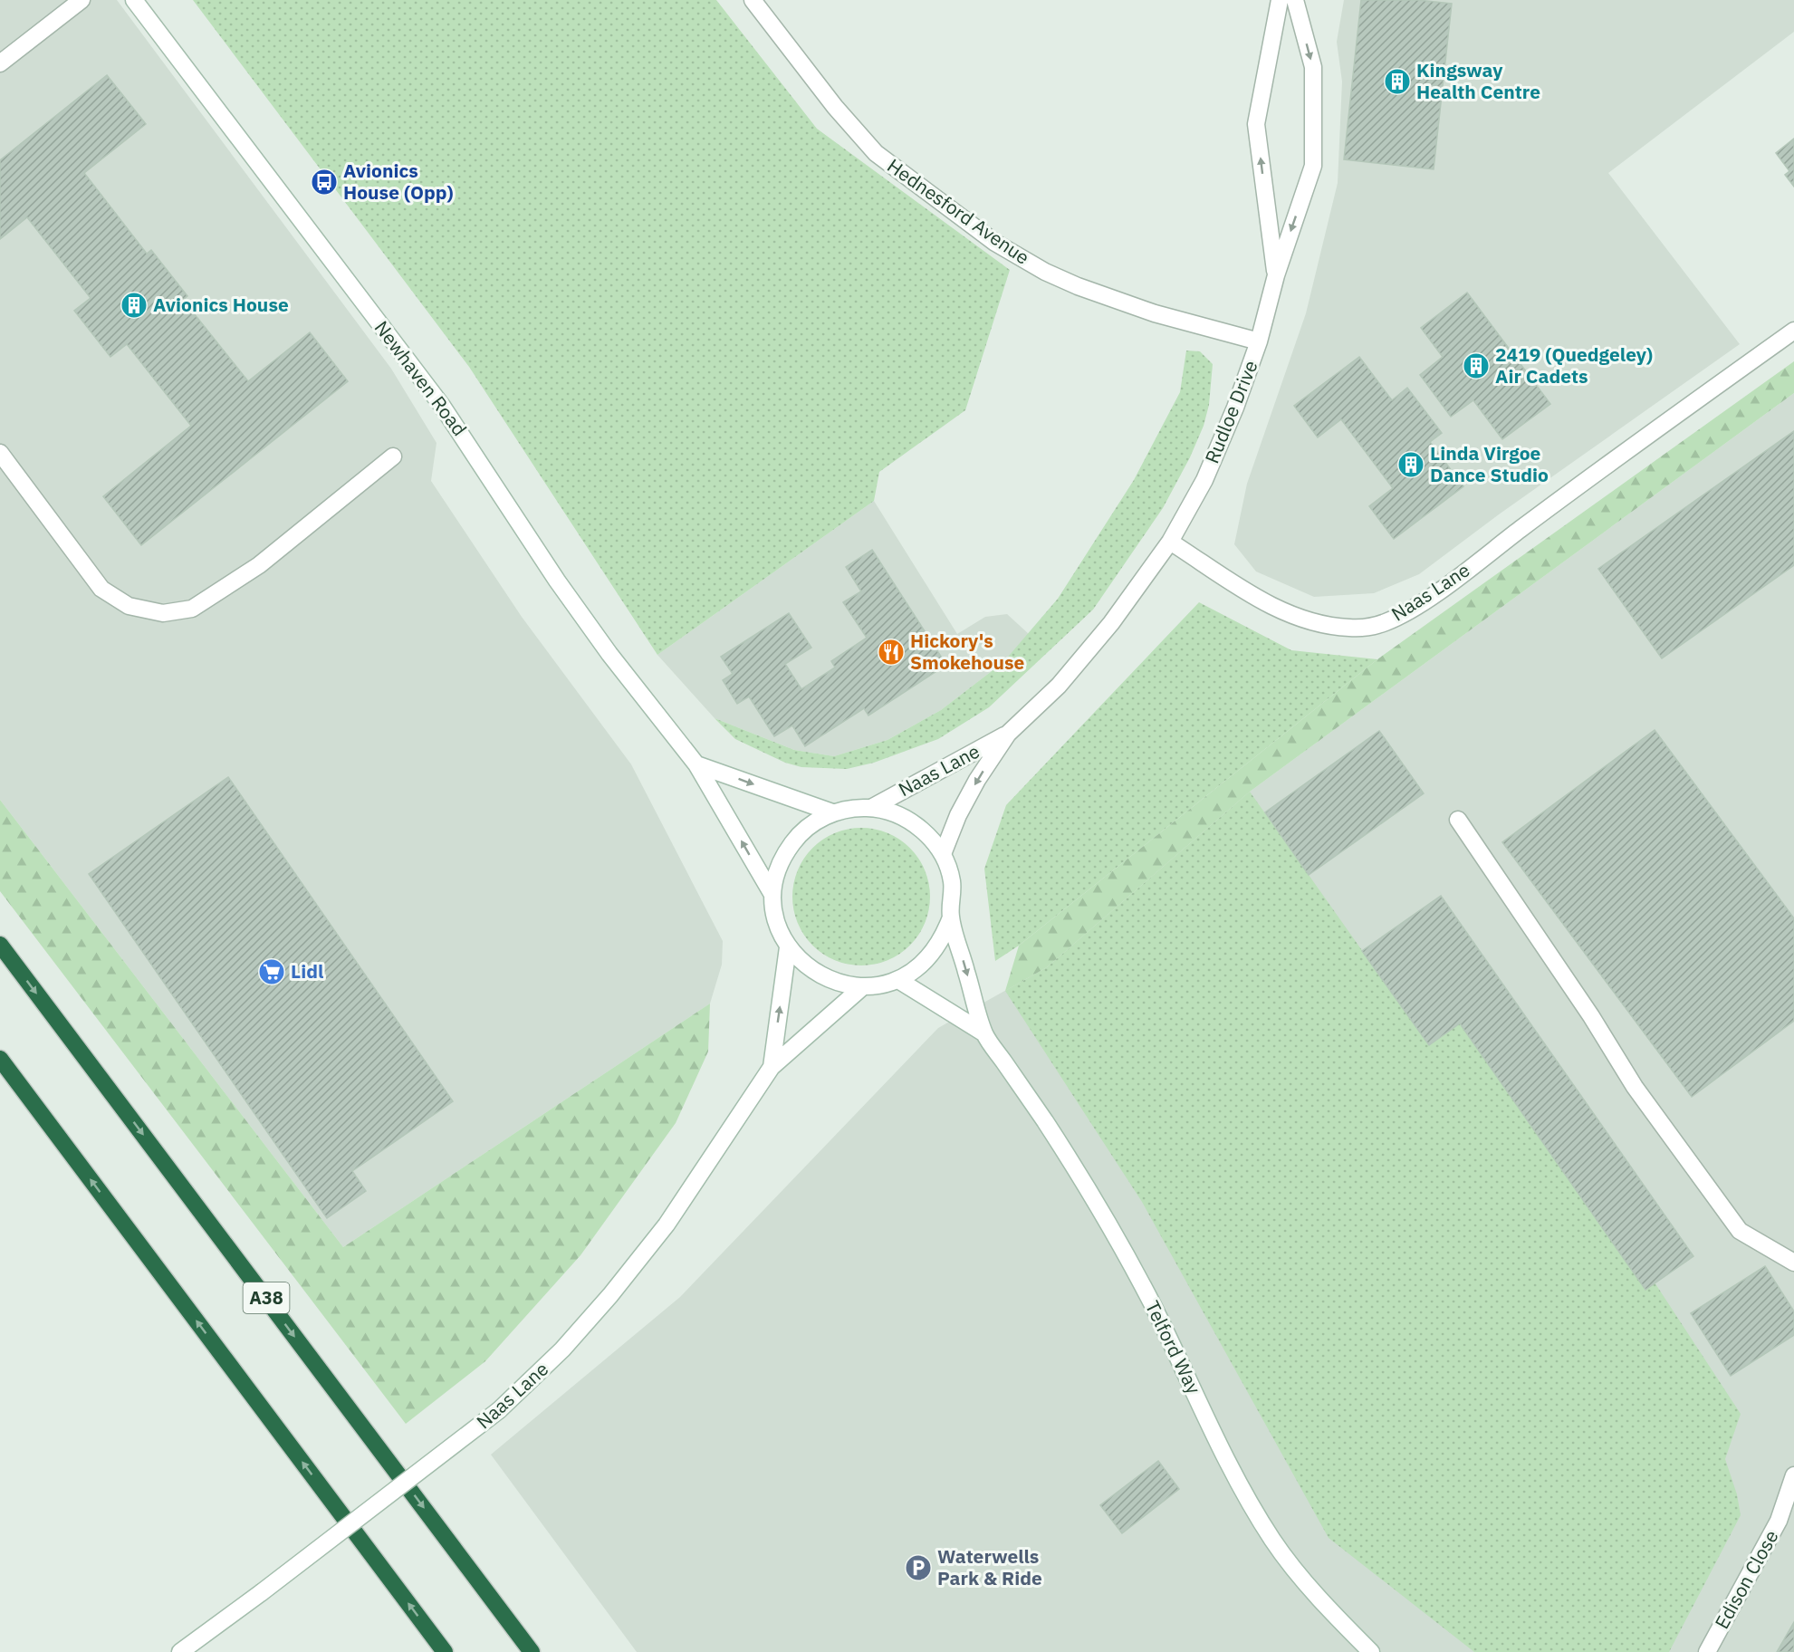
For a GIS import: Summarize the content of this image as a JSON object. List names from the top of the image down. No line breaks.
{"streets":{"highway":["A38"],"street":["Hednesford Avenue","Newhaven Road","Rudloe Drive","Naas Lane","Telford Way","Edison Close"]},"crossings":[["Hednesford Avenue","Rudloe Drive"],["Newhaven Road","Naas Lane"],["Newhaven Road","Telford Way"],["Rudloe Drive","Naas Lane"],["Naas Lane","Telford Way"]],"places":{"building":["Kingsway Health Centre","Avionics House","2419 (Quedgeley) Air Cadets","Linda Virgoe Dance Studio"],"bus stop":["Avionics House (Opp)"],"restaurant":["Hickory's Smokehouse"],"supermarket":["Lidl"],"parking":["Waterwells Park & Ride"]}}
